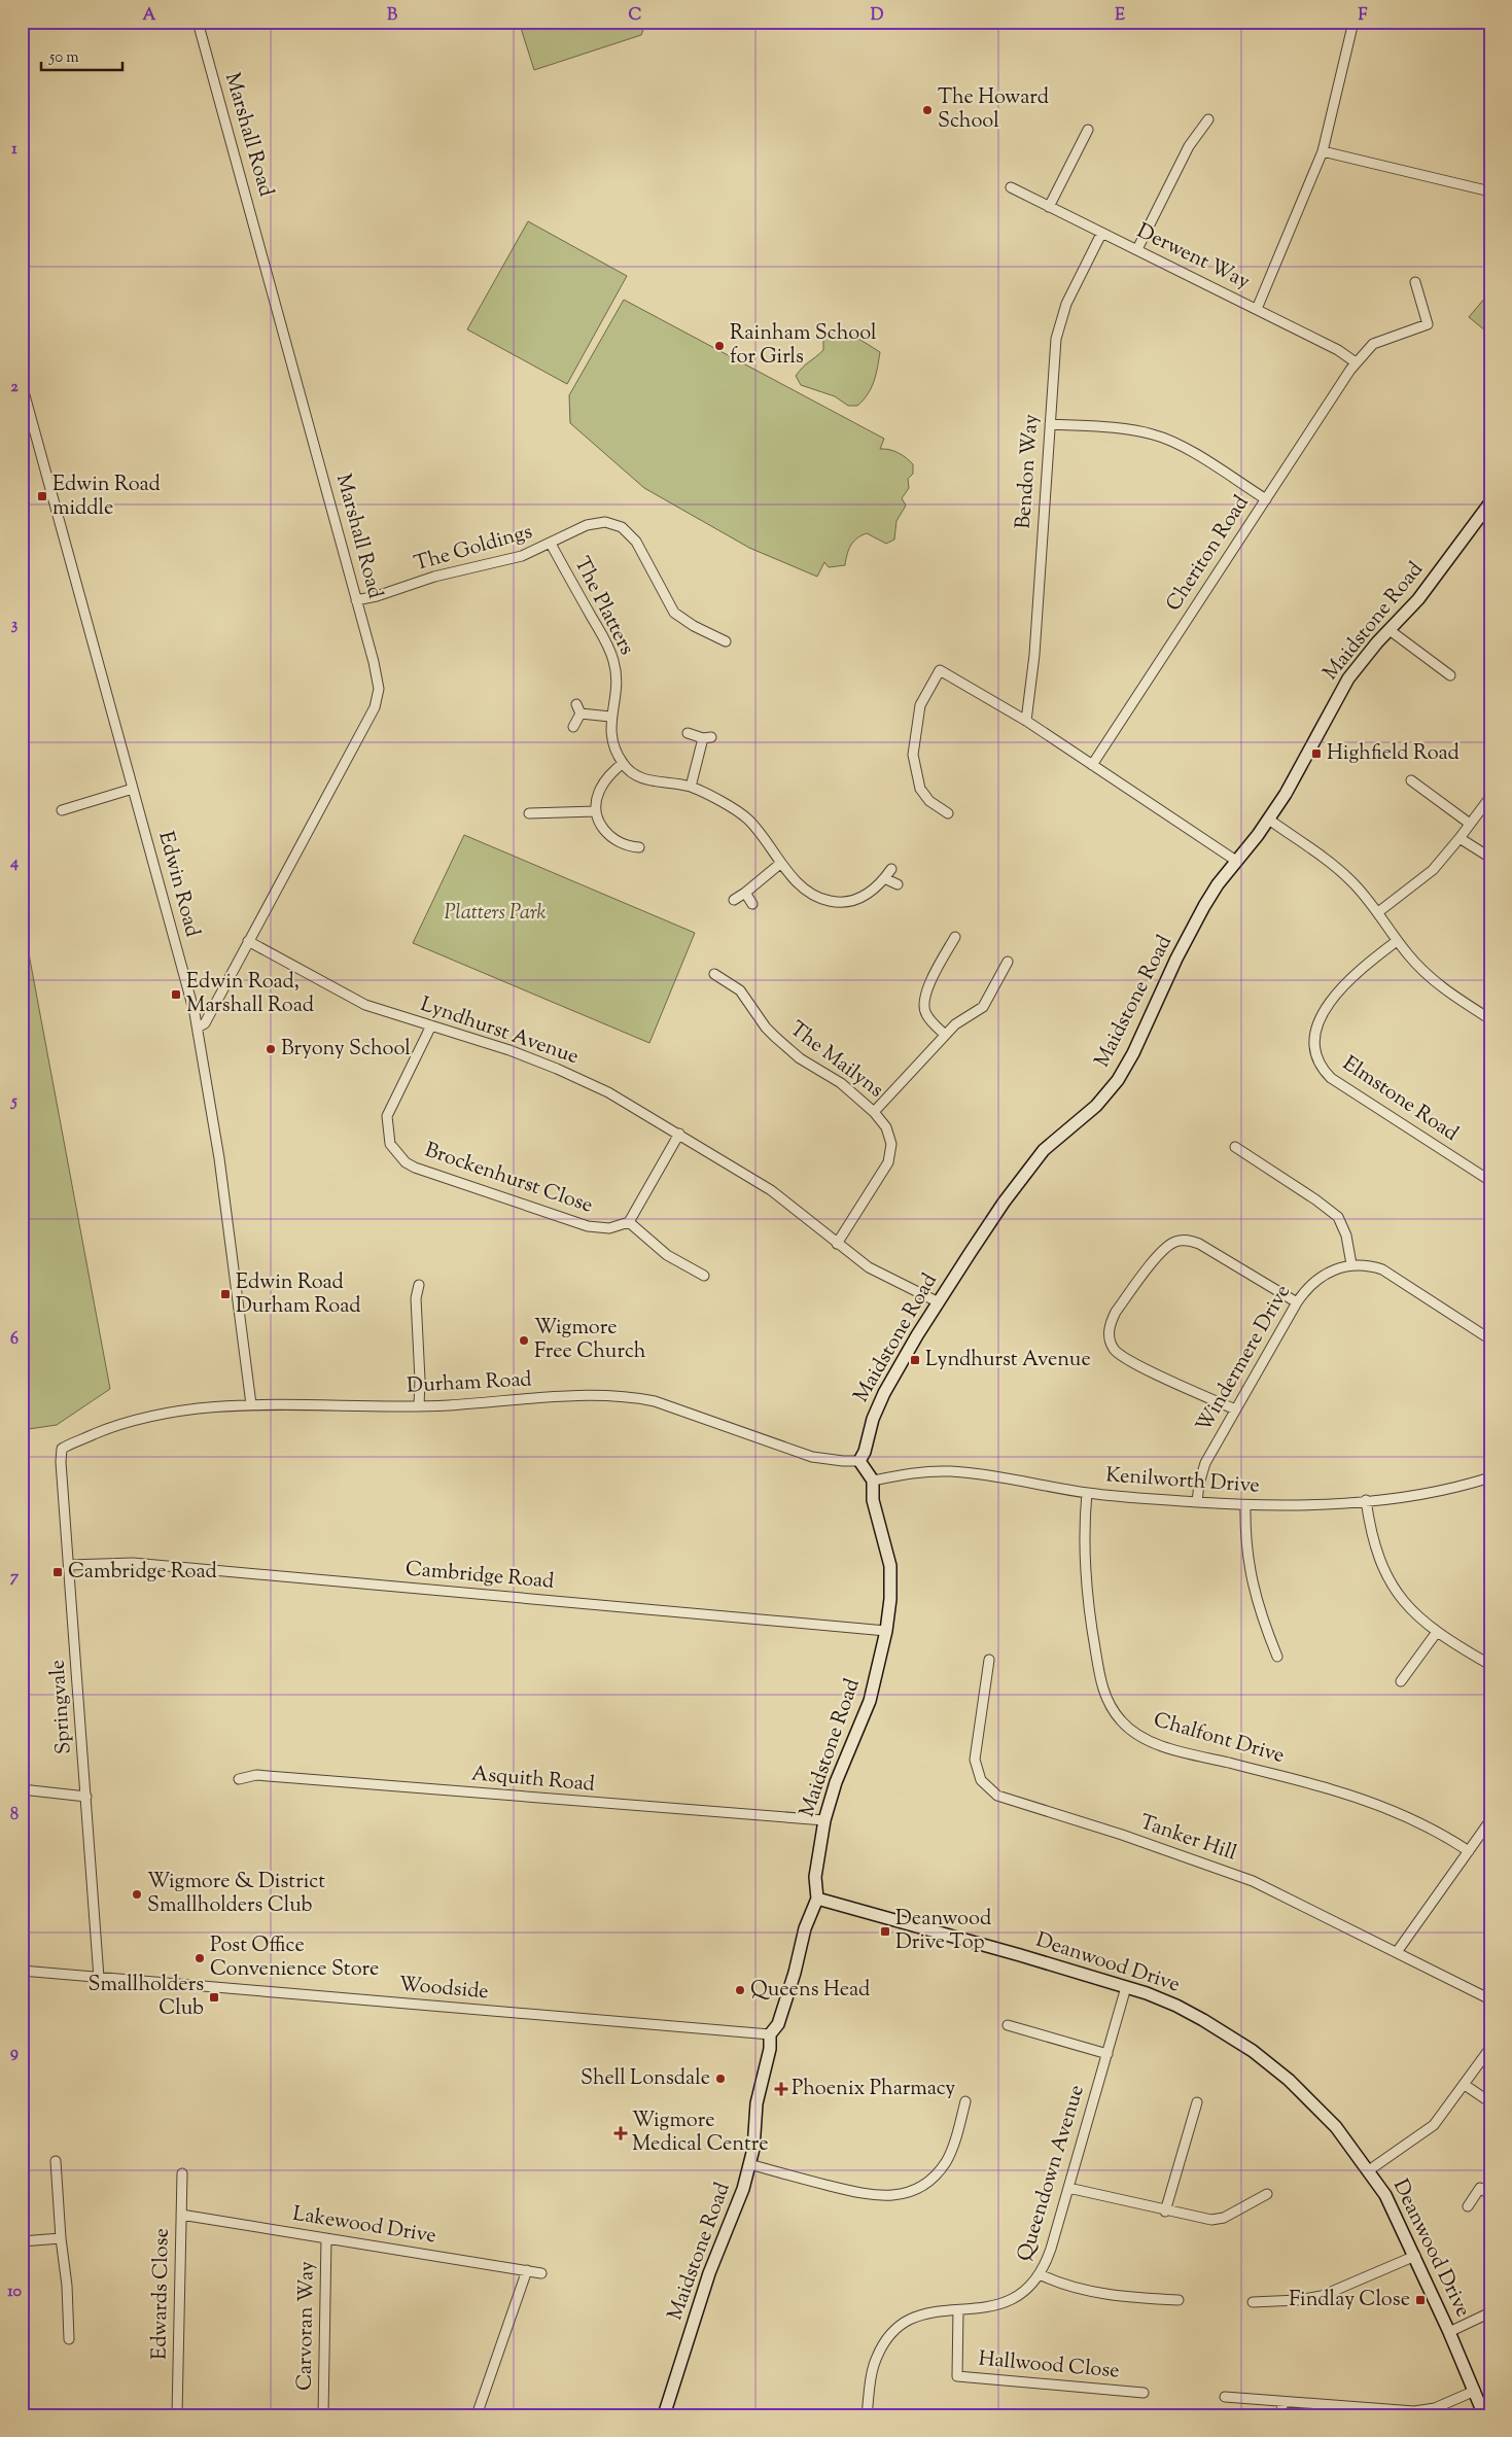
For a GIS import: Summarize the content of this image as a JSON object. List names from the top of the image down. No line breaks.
{"streets":{"street":["Marshall Road","Derwent Way","Bendon Way","The Goldings","Cheriton Road","The Platters","Maidstone Road","Edwin Road","Lyndhurst Avenue","The Mailyns","Elmstone Road","Brockenhurst Close","Windermere Drive","Durham Road","Kenilworth Drive","Cambridge Road","Springvale","Chalfont Drive","Asquith Road","Tanker Hill","Deanwood Drive","Woodside","Queendown Avenue","Lakewood Drive","Edwards Close","Carvoran Way","Hallwood Close"]},"crossings":[["Marshall Road","The Goldings"],["Marshall Road","Edwin Road"],["Marshall Road","Lyndhurst Avenue"],["Derwent Way","Bendon Way"],["Derwent Way","Cheriton Road"],["The Goldings","The Platters"],["Maidstone Road","Lyndhurst Avenue"],["Maidstone Road","Durham Road"],["Maidstone Road","Kenilworth Drive"],["Maidstone Road","Cambridge Road"],["Maidstone Road","Asquith Road"],["Maidstone Road","Deanwood Drive"],["Maidstone Road","Woodside"],["Edwin Road","Durham Road"],["Lyndhurst Avenue","The Mailyns"],["Lyndhurst Avenue","Brockenhurst Close"],["Windermere Drive","Kenilworth Drive"],["Durham Road","Springvale"],["Kenilworth Drive","Chalfont Drive"],["Cambridge Road","Springvale"],["Springvale","Woodside"],["Deanwood Drive","Queendown Avenue"],["Queendown Avenue","Hallwood Close"],["Lakewood Drive","Edwards Close"],["Lakewood Drive","Carvoran Way"]],"parks":["Platters Park"],"places":{"other":["The Howard School","Rainham School for Girls","Bryony School","Wigmore Free Church","Wigmore & District Smallholders Club","Post Office Convenience Store","Queens Head","Shell Lonsdale"],"transit":["Edwin Road middle","Highfield Road","Edwin Road, Marshall Road","Edwin Road Durham Road","Lyndhurst Avenue","Cambridge Road","Deanwood Drive Top","Smallholders Club","Findlay Close"],"health":["Phoenix Pharmacy","Wigmore Medical Centre"]},"scale_bar":"50 m","grid":{"columns":["A","B","C","D","E","F"],"rows":["1","2","3","4","5","6","7","8","9","10"]}}
